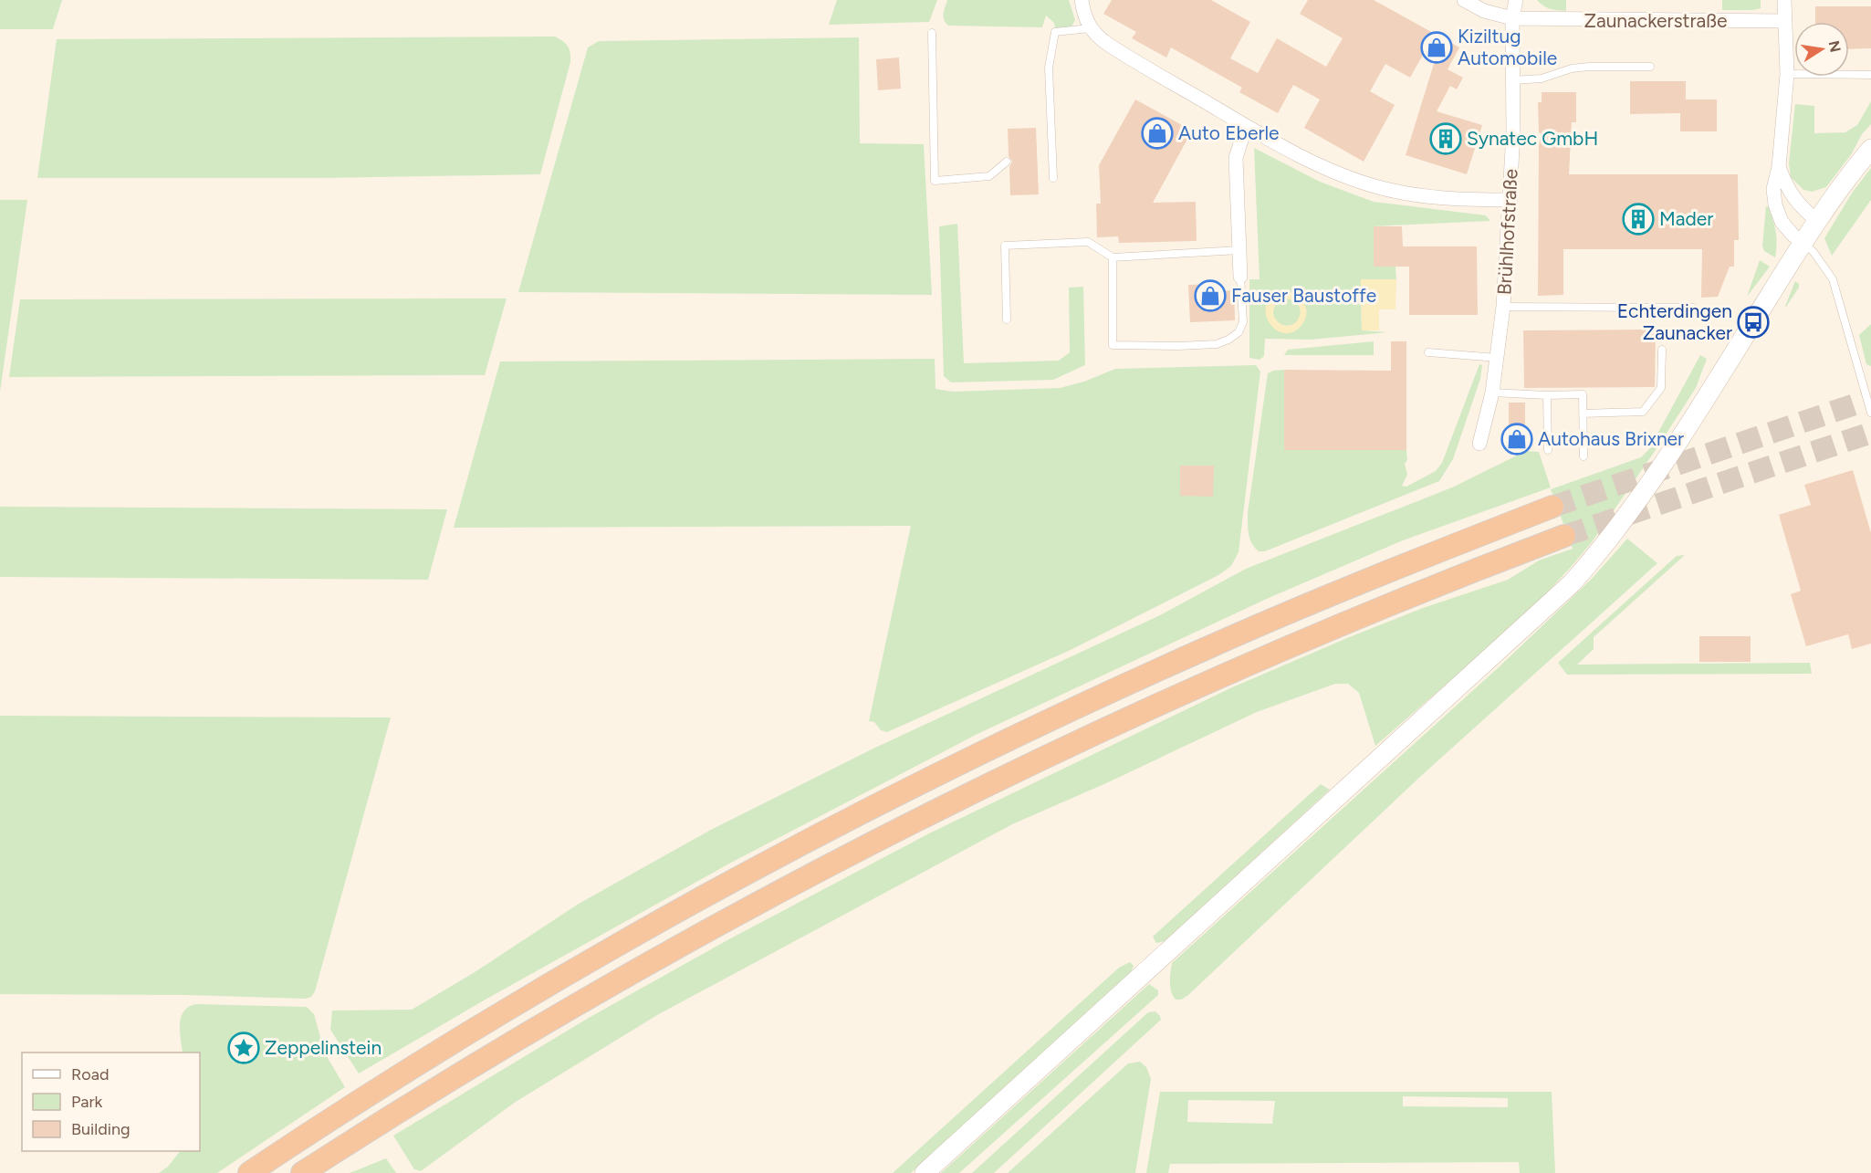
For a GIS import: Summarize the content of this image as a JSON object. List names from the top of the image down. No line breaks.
{"streets":{"street":["Zaunackerstraße","Brühlhofstraße"]},"crossings":[["Zaunackerstraße","Brühlhofstraße"]],"places":{"shop":["Kiziltug Automobile","Auto Eberle","Fauser Baustoffe","Autohaus Brixner"],"building":["Synatec GmbH","Mader"],"bus stop":["Echterdingen Zaunacker"],"place":["Zeppelinstein"]},"legend":["Road","Park","Building"],"north":"right"}
